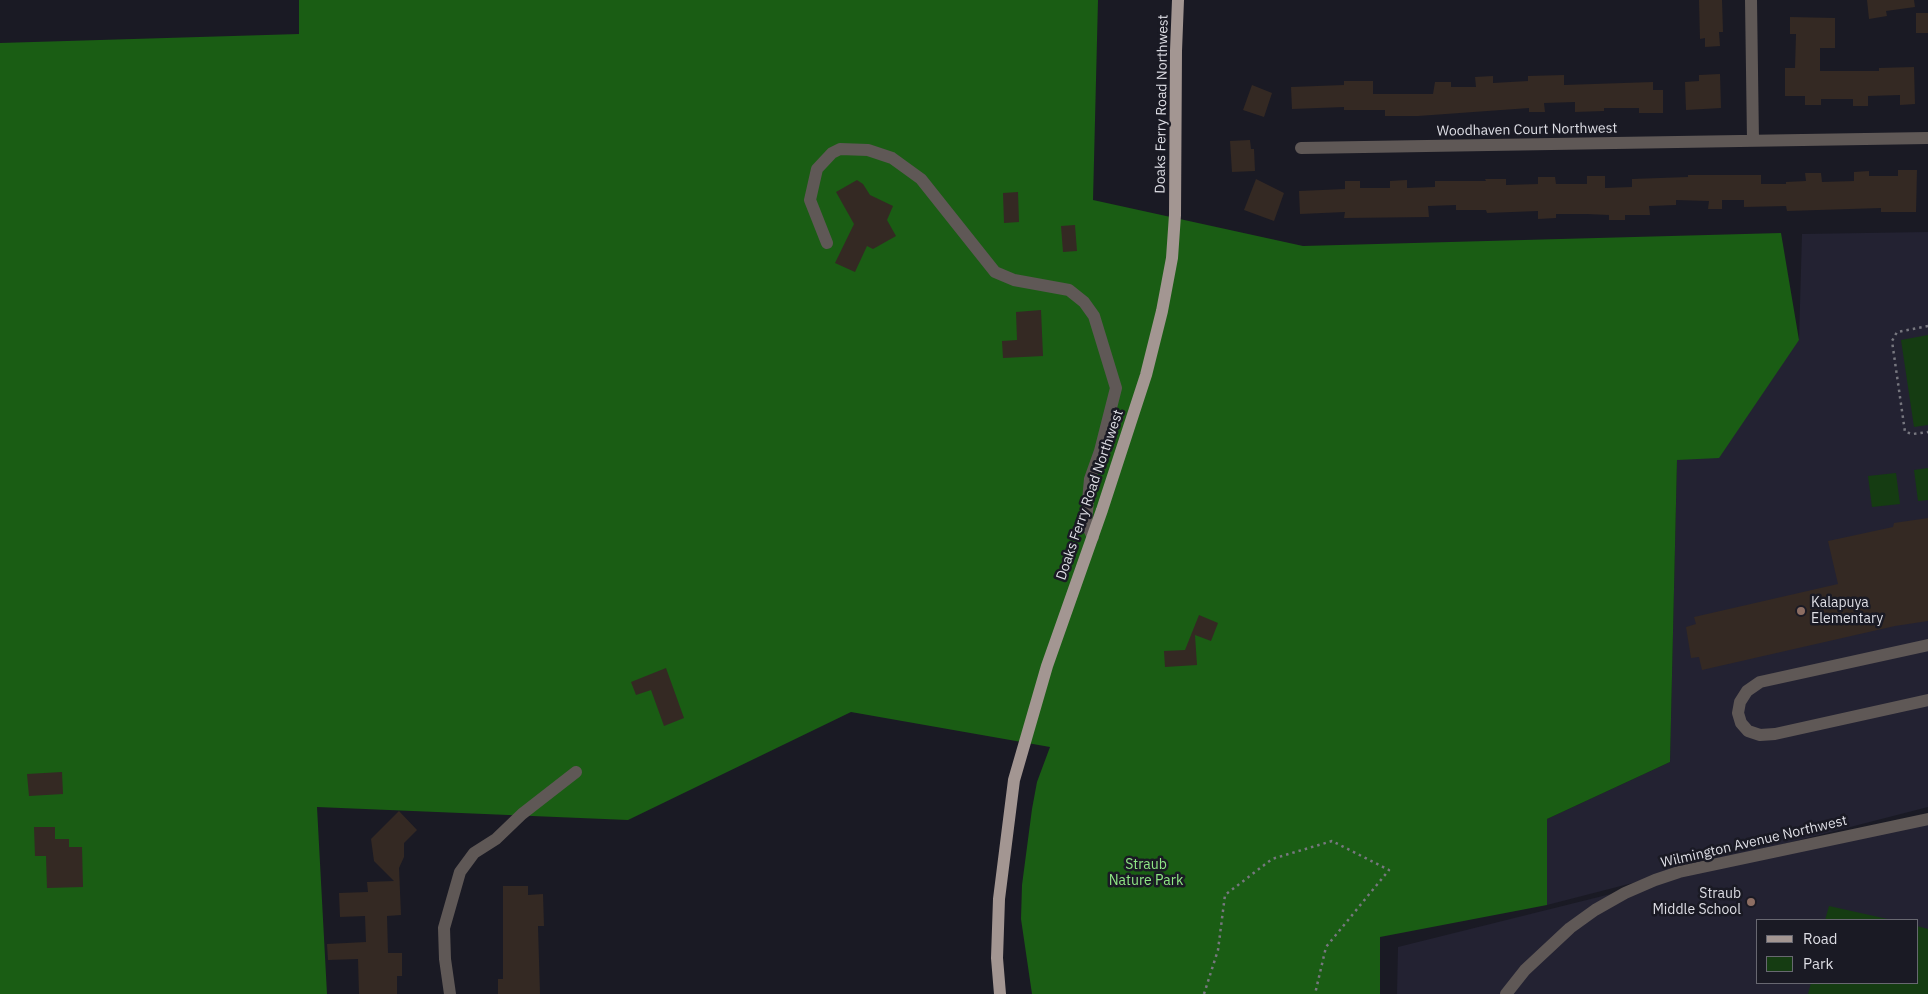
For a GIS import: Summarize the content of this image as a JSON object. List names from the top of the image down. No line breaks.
{"streets":{"main road":["Doaks Ferry Road Northwest"],"street":["Woodhaven Court Northwest","Wilmington Avenue Northwest"]},"parks":["Straub Nature Park"],"places":["Kalapuya Elementary","Straub Middle School"],"legend":["Road","Park"]}
